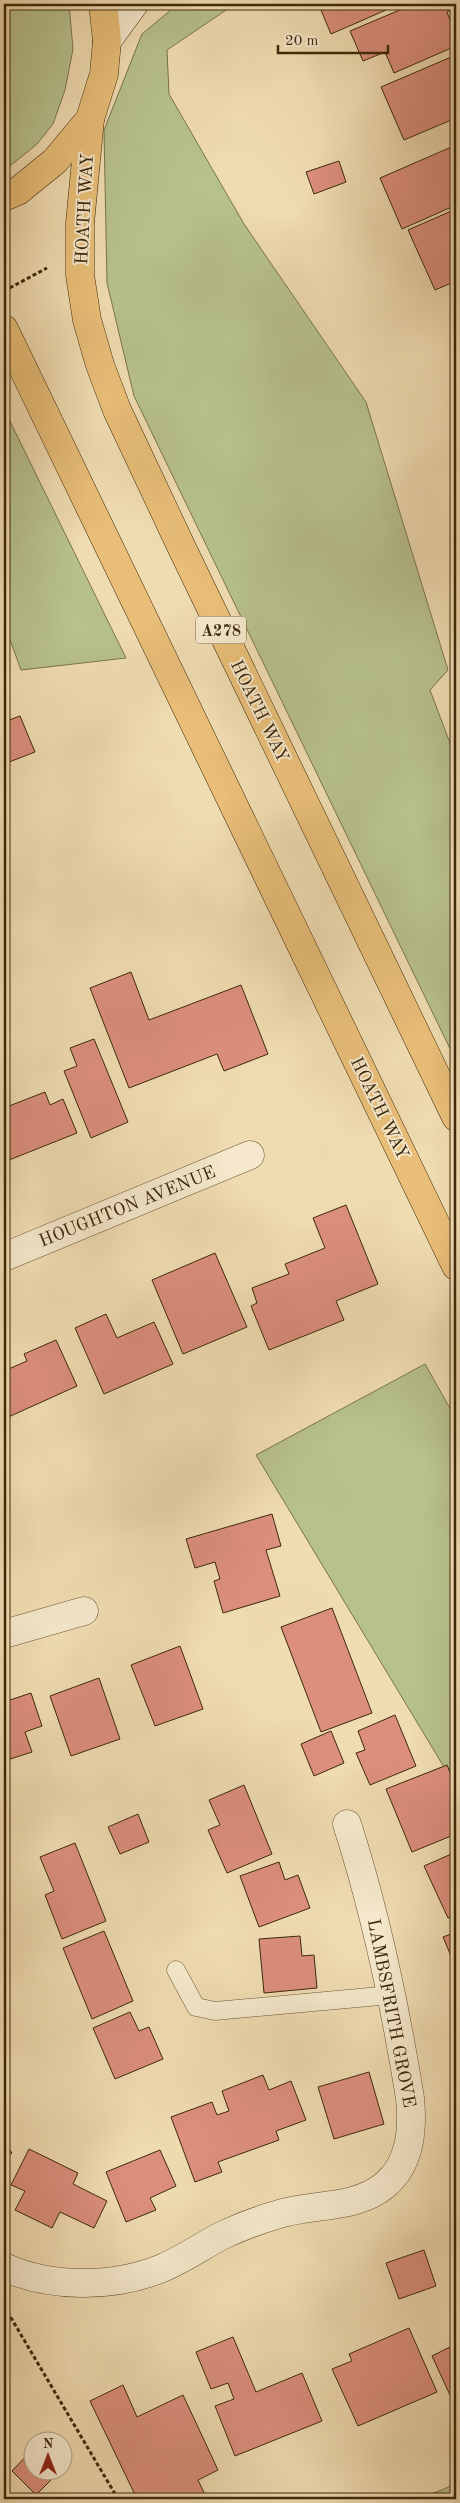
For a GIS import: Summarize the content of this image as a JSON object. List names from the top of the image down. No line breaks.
{"streets":{"main road":["HOATH WAY","A278"],"street":["HOUGHTON AVENUE","LAMBSFRITH GROVE"]},"scale_bar":"20 m","north":"top"}
